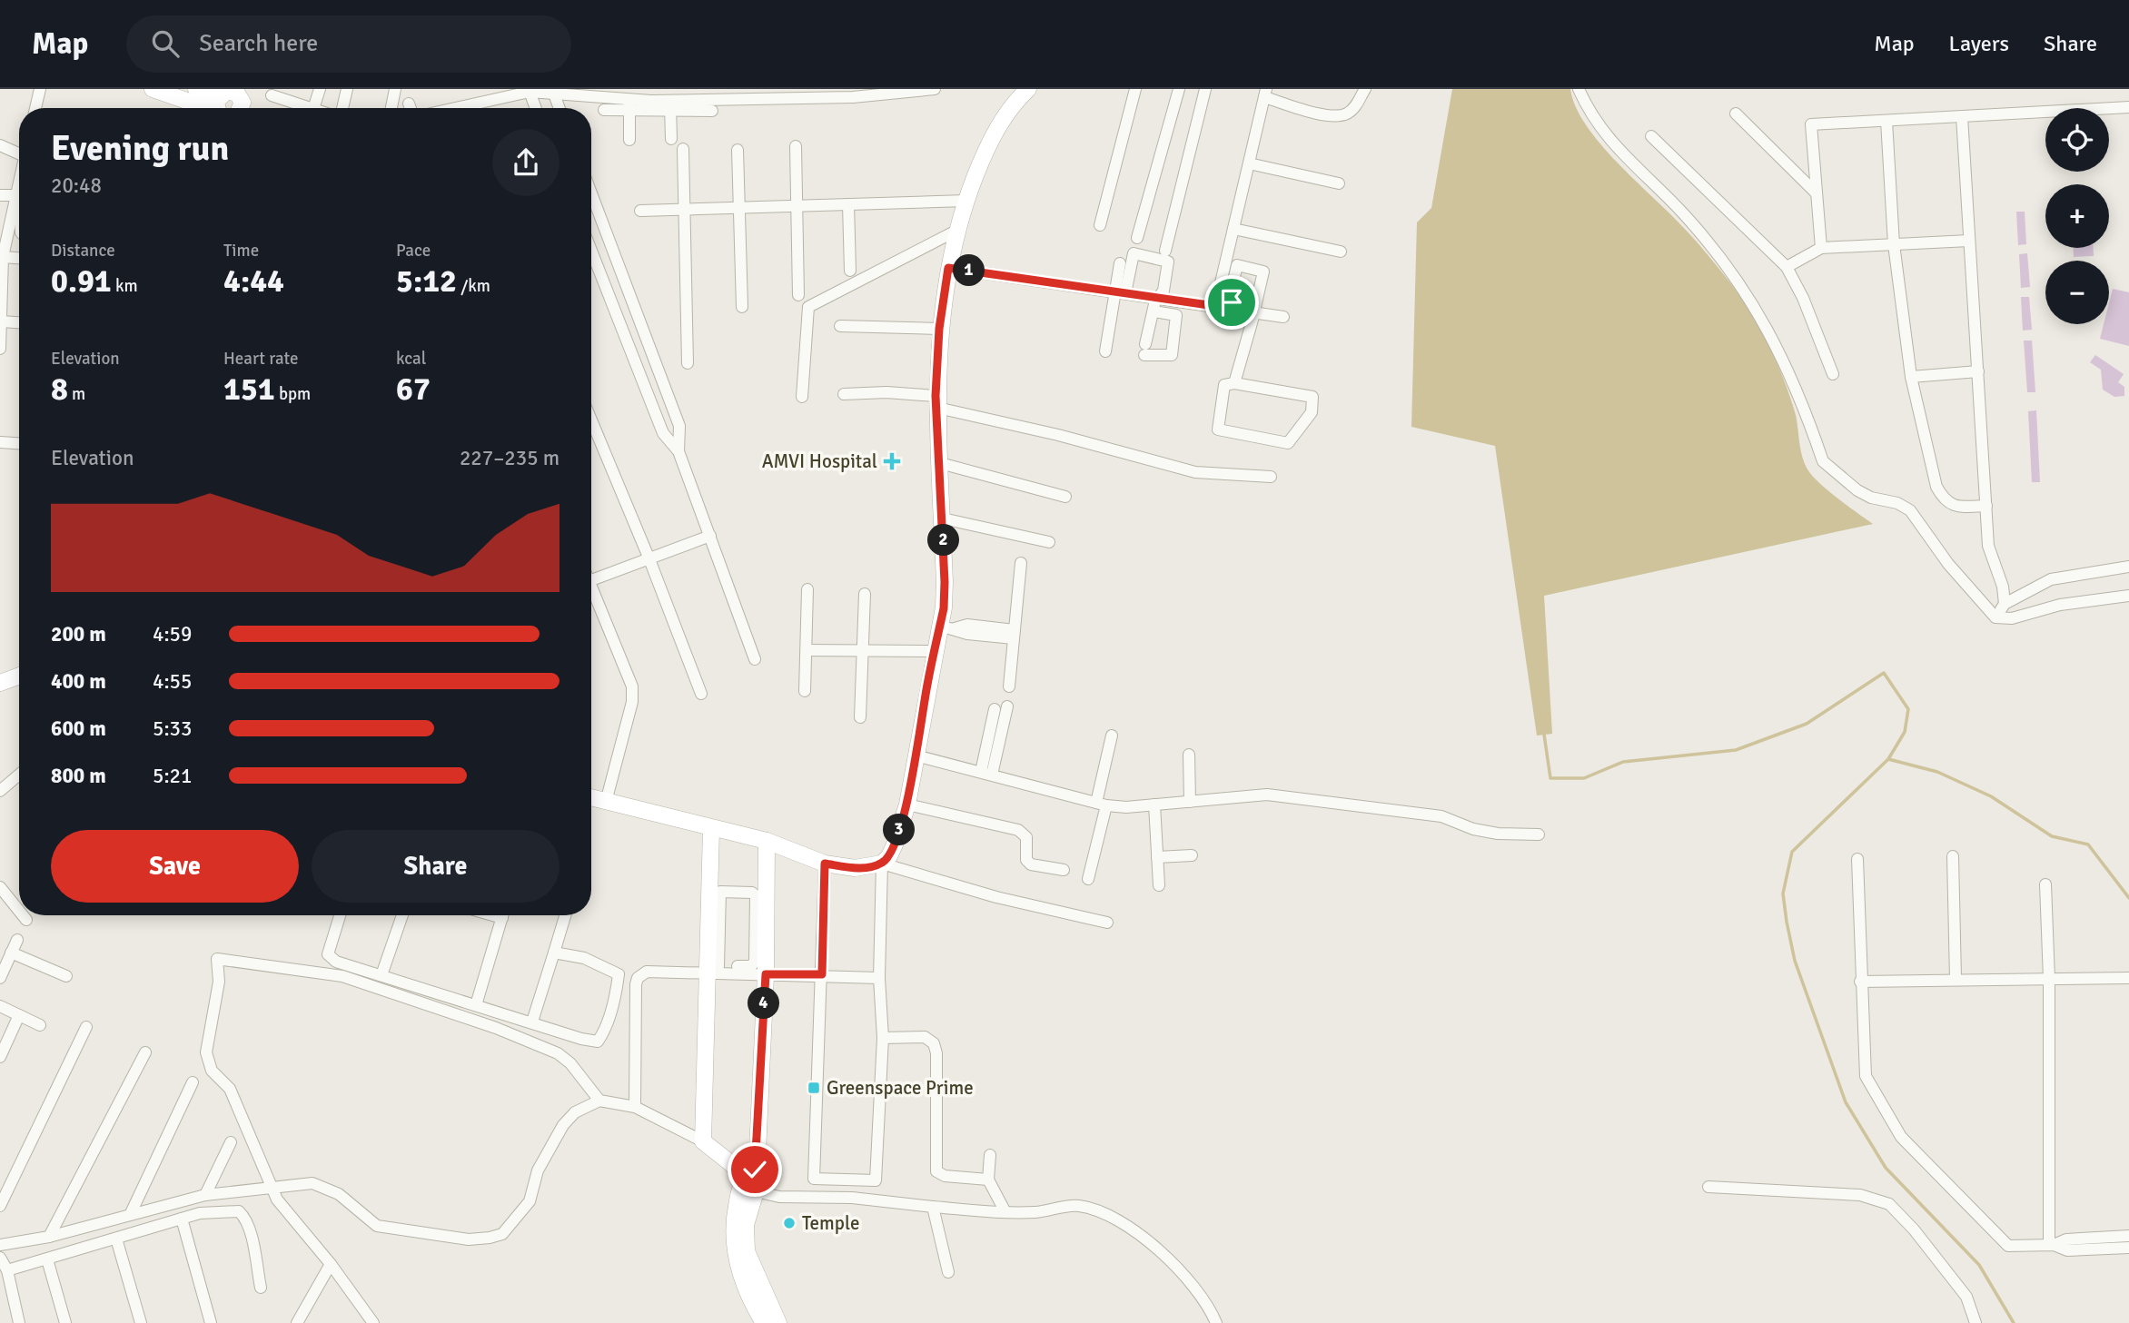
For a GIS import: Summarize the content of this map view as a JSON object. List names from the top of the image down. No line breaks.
{"places":{"health":["AMVI Hospital"],"transit":["Greenspace Prime"],"other":["Temple"]},"page":{"header":"Map","search":"Search here","nav":["Map","Layers","Share"],"map_buttons":["+","−"],"heading":["Evening run","20:48"],"stats":[["Distance","0.91 km"],["Time","4:44"],["Pace","5:12 /km"],["Elevation","8 m"],["Heart rate","151 bpm"],["kcal","67"]],"pins":["1","2","3","4"],"chart":["Elevation","227–235 m"],"list":[{"name":"200 m","note":"4:59"},{"name":"400 m","note":"4:55"},{"name":"600 m","note":"5:33"},{"name":"800 m","note":"5:21"}],"buttons":["Save","Share"]}}
